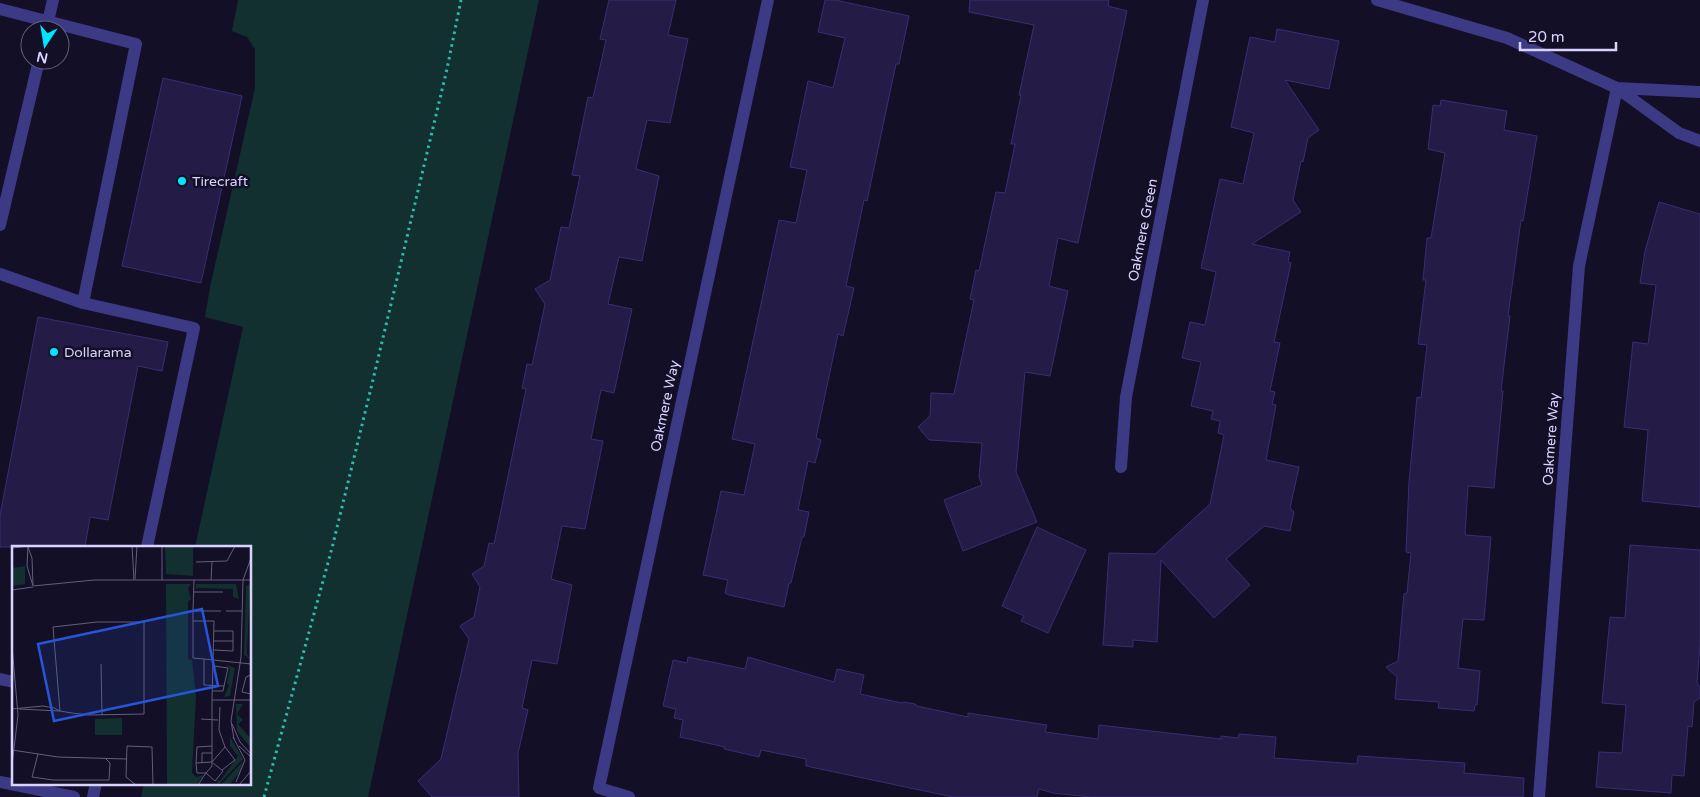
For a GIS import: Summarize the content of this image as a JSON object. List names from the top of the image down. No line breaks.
{"streets":{"street":["Oakmere Green","Oakmere Way"]},"places":["Tirecraft","Dollarama"],"scale_bar":"20 m","north":"bottom"}
